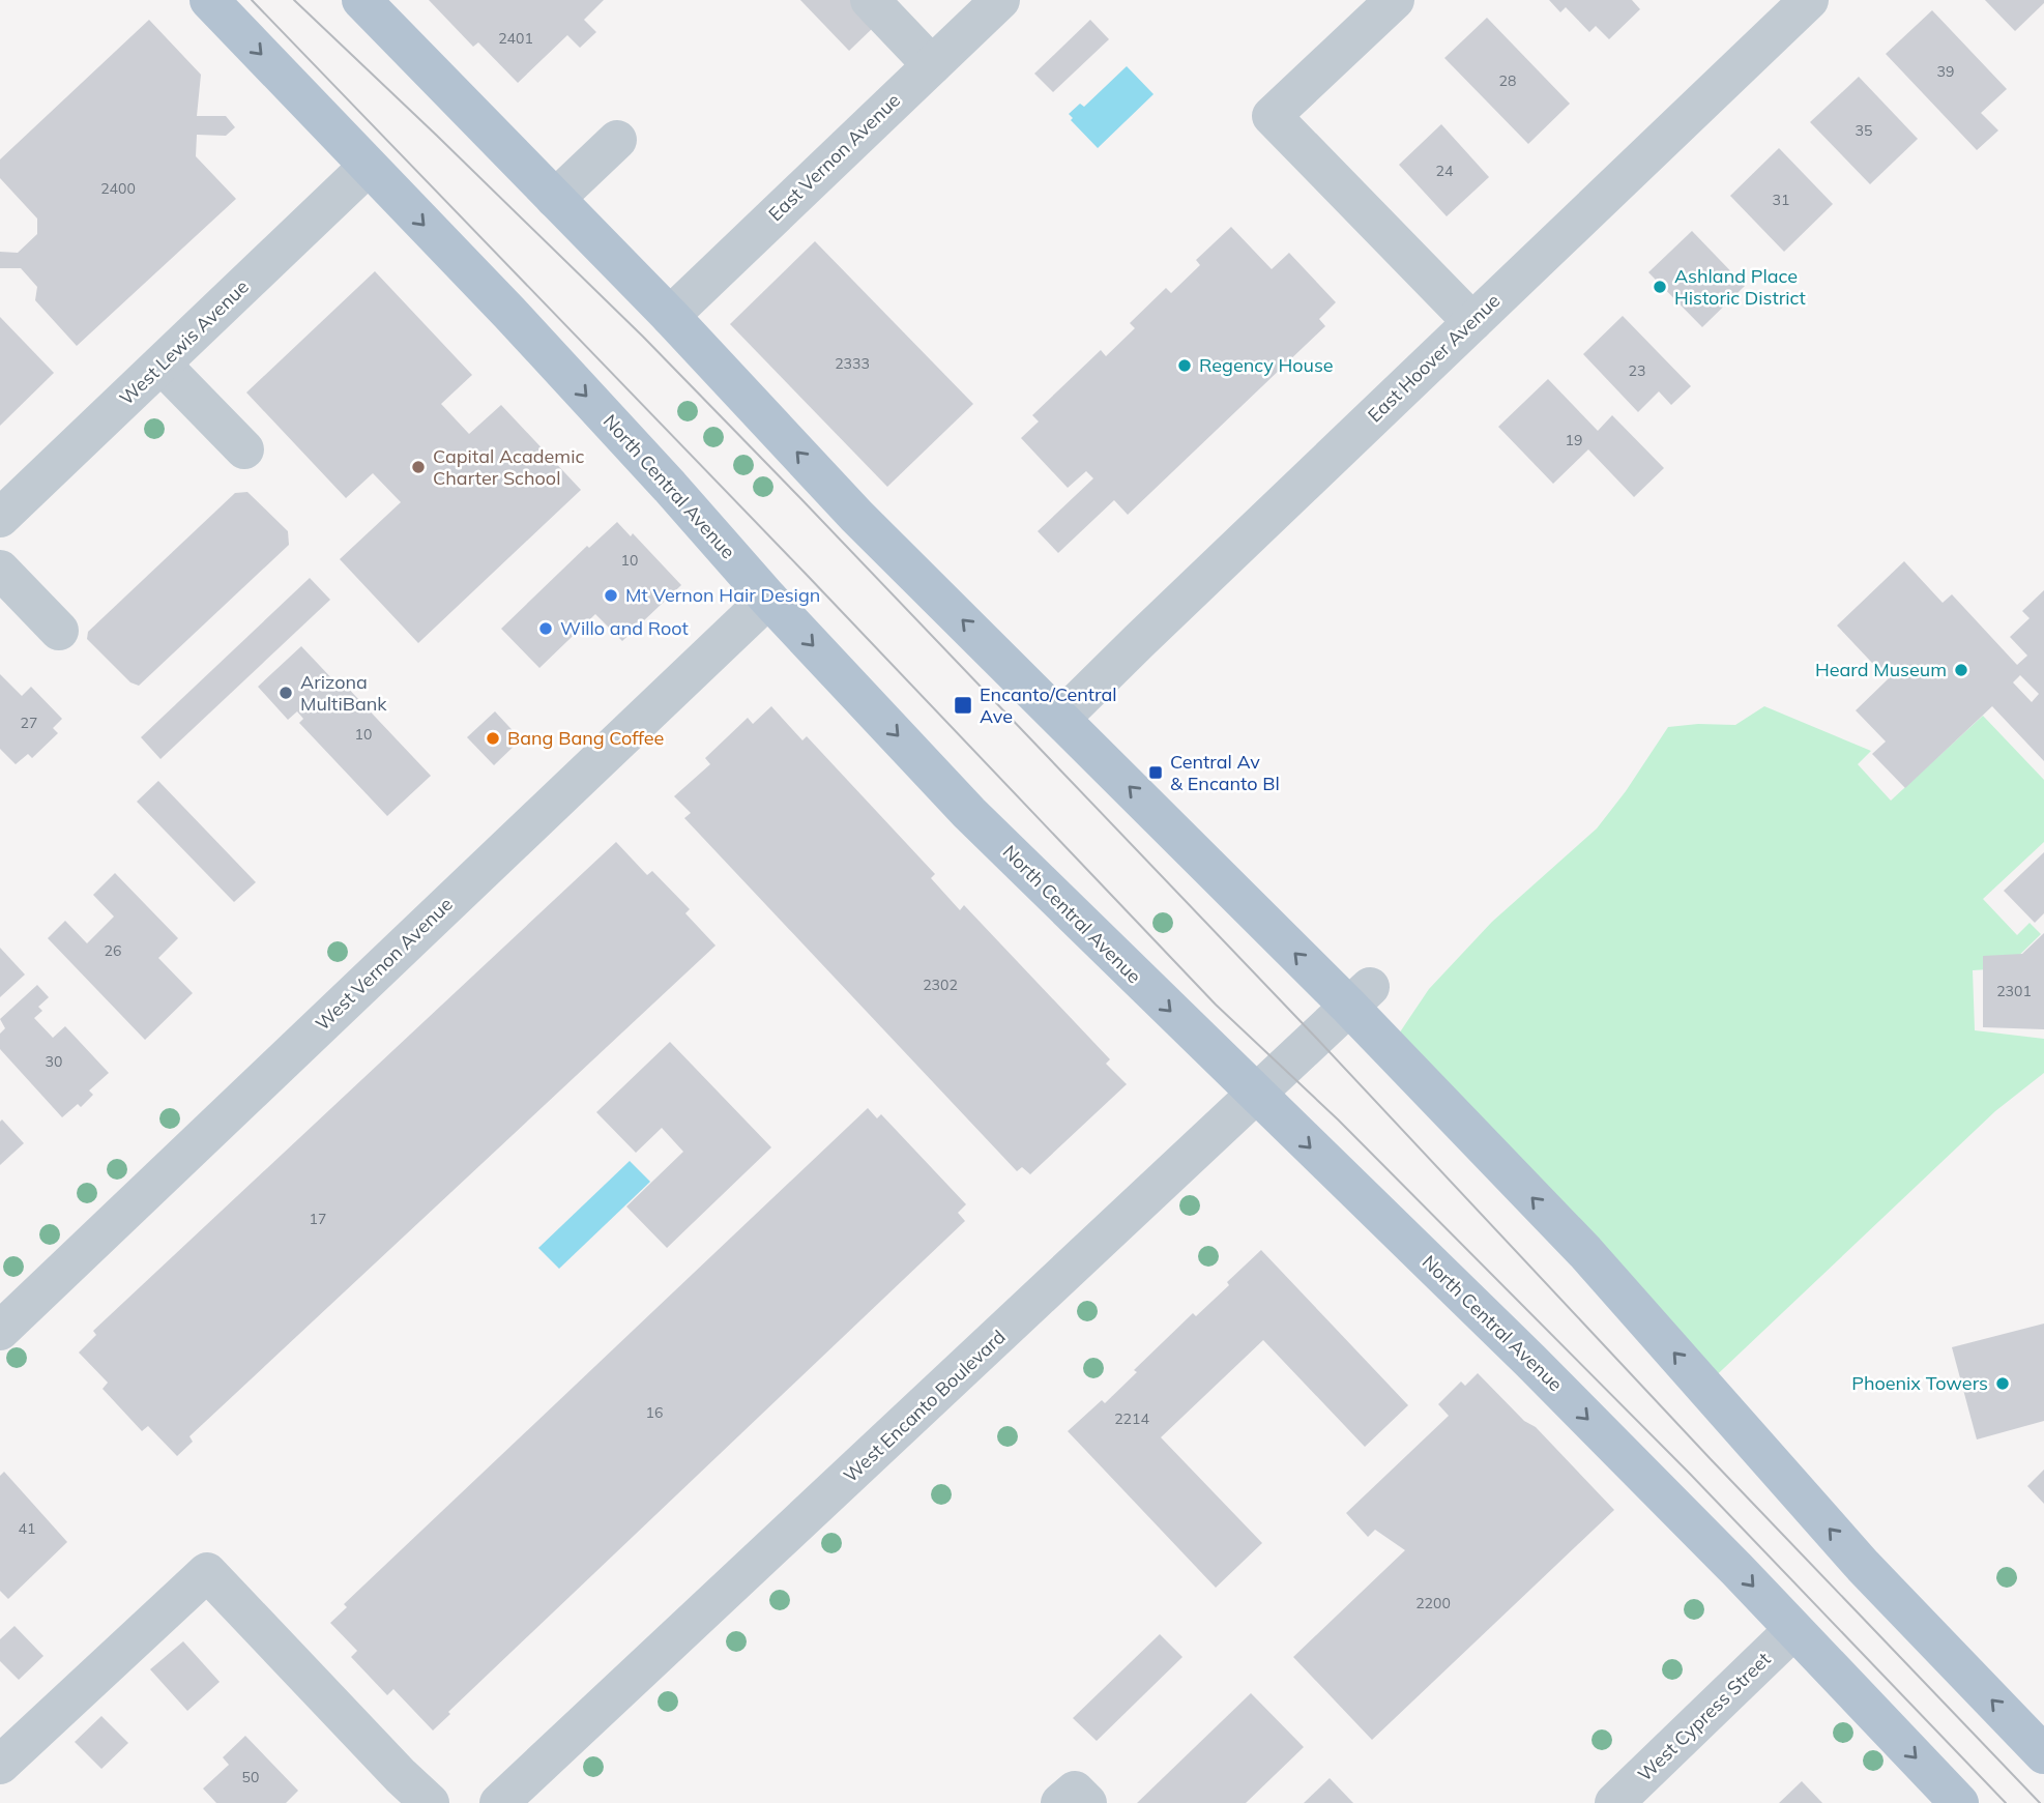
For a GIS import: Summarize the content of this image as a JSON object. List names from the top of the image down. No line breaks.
{"streets":{"main road":["North Central Avenue"],"street":["East Vernon Avenue","West Lewis Avenue","East Hoover Avenue","West Vernon Avenue","West Encanto Boulevard","West Cypress Street"]},"crossings":[["West Lewis Avenue","North Central Avenue"],["North Central Avenue","West Vernon Avenue"],["North Central Avenue","West Encanto Boulevard"],["North Central Avenue","West Cypress Street"]],"places":{"other":["Ashland Place Historic District","Regency House","Capital Academic Charter School","Mt Vernon Hair Design","Willo and Root","Heard Museum","Arizona MultiBank","Bang Bang Coffee","Phoenix Towers"],"transit":["Encanto/Central Ave","Central Av & Encanto Bl"]},"house_numbers":["2401","39","28","35","24","2400","31","2333","23","19","10","27","10","26","2302","2301","30","17","16","2214","41","2200","50"]}
